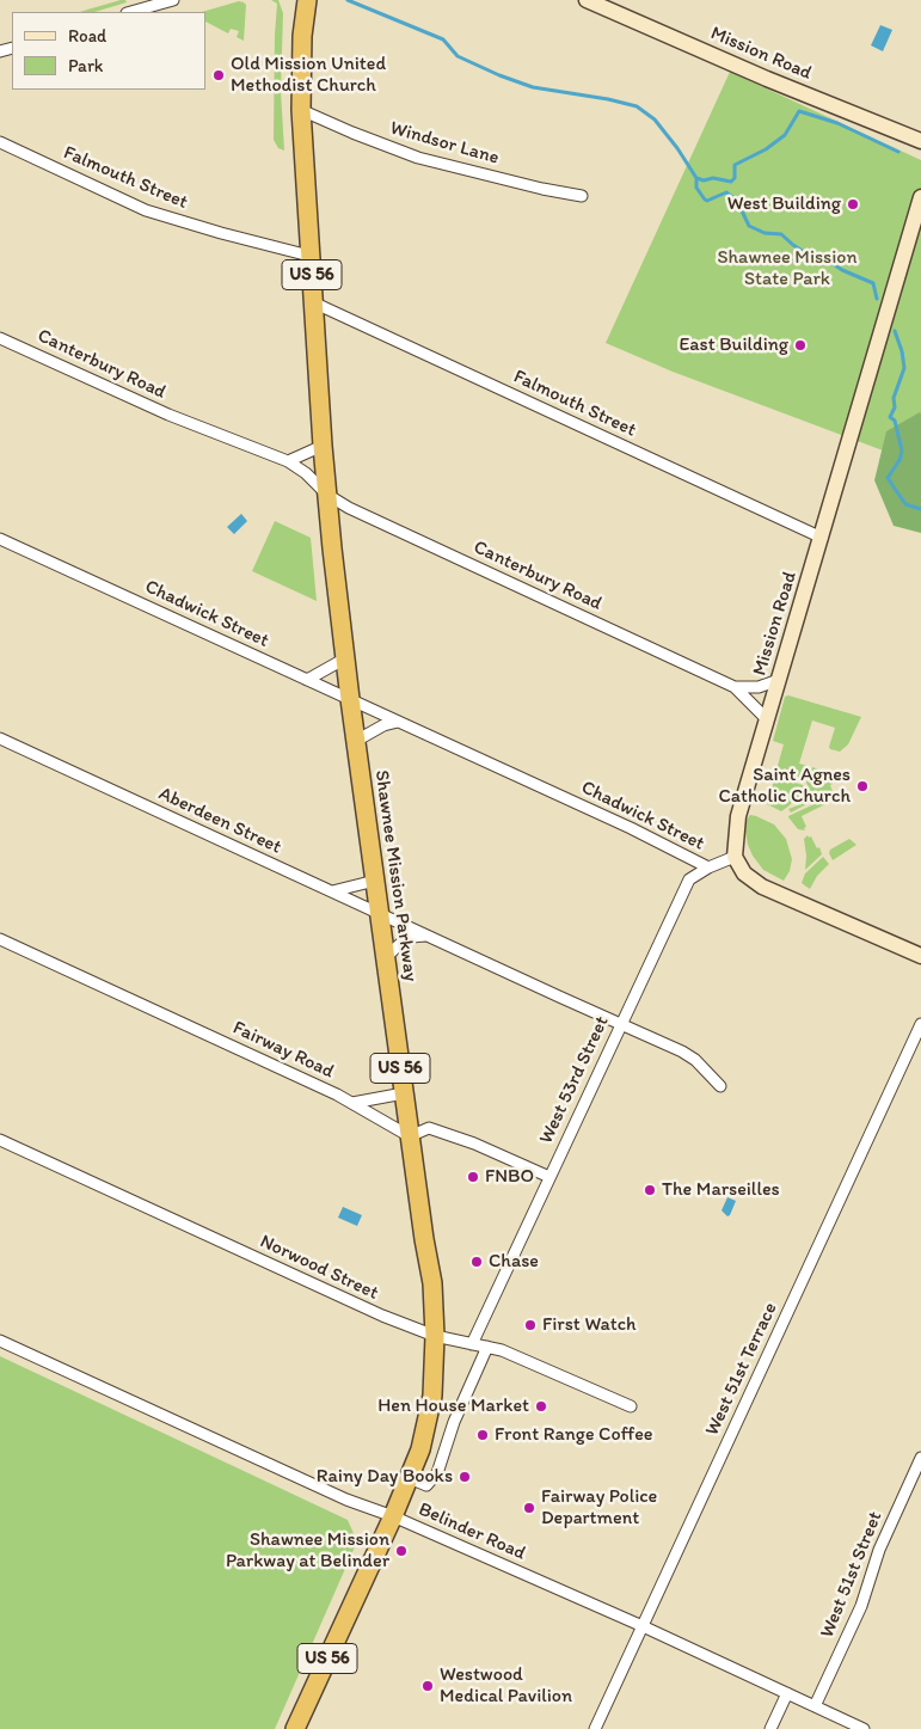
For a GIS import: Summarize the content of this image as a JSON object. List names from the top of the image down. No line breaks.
{"streets":{"highway":["US 56","Shawnee Mission Parkway"],"main road":["Mission Road"],"street":["Windsor Lane","Falmouth Street","Canterbury Road","Chadwick Street","Aberdeen Street","Fairway Road","West 53rd Street","Norwood Street","West 51st Terrace","Belinder Road","West 51st Street"]},"crossings":[["Mission Road","Falmouth Street"],["Mission Road","Canterbury Road"],["Mission Road","West 53rd Street"],["Windsor Lane","Shawnee Mission Parkway"],["Falmouth Street","Shawnee Mission Parkway"],["Canterbury Road","Shawnee Mission Parkway"],["Chadwick Street","Shawnee Mission Parkway"],["Chadwick Street","West 53rd Street"],["Aberdeen Street","Shawnee Mission Parkway"],["Aberdeen Street","West 53rd Street"],["Shawnee Mission Parkway","Fairway Road"],["Shawnee Mission Parkway","Norwood Street"],["Shawnee Mission Parkway","Belinder Road"],["West 53rd Street","Norwood Street"],["West 51st Terrace","Belinder Road"],["Belinder Road","West 51st Street"]],"parks":["Shawnee Mission State Park"],"places":["Old Mission United Methodist Church","West Building","East Building","Saint Agnes Catholic Church","FNBO","The Marseilles","Chase","First Watch","Hen House Market","Front Range Coffee","Rainy Day Books","Fairway Police Department","Shawnee Mission Parkway at Belinder","Westwood Medical Pavilion"],"legend":["Road","Park"]}
